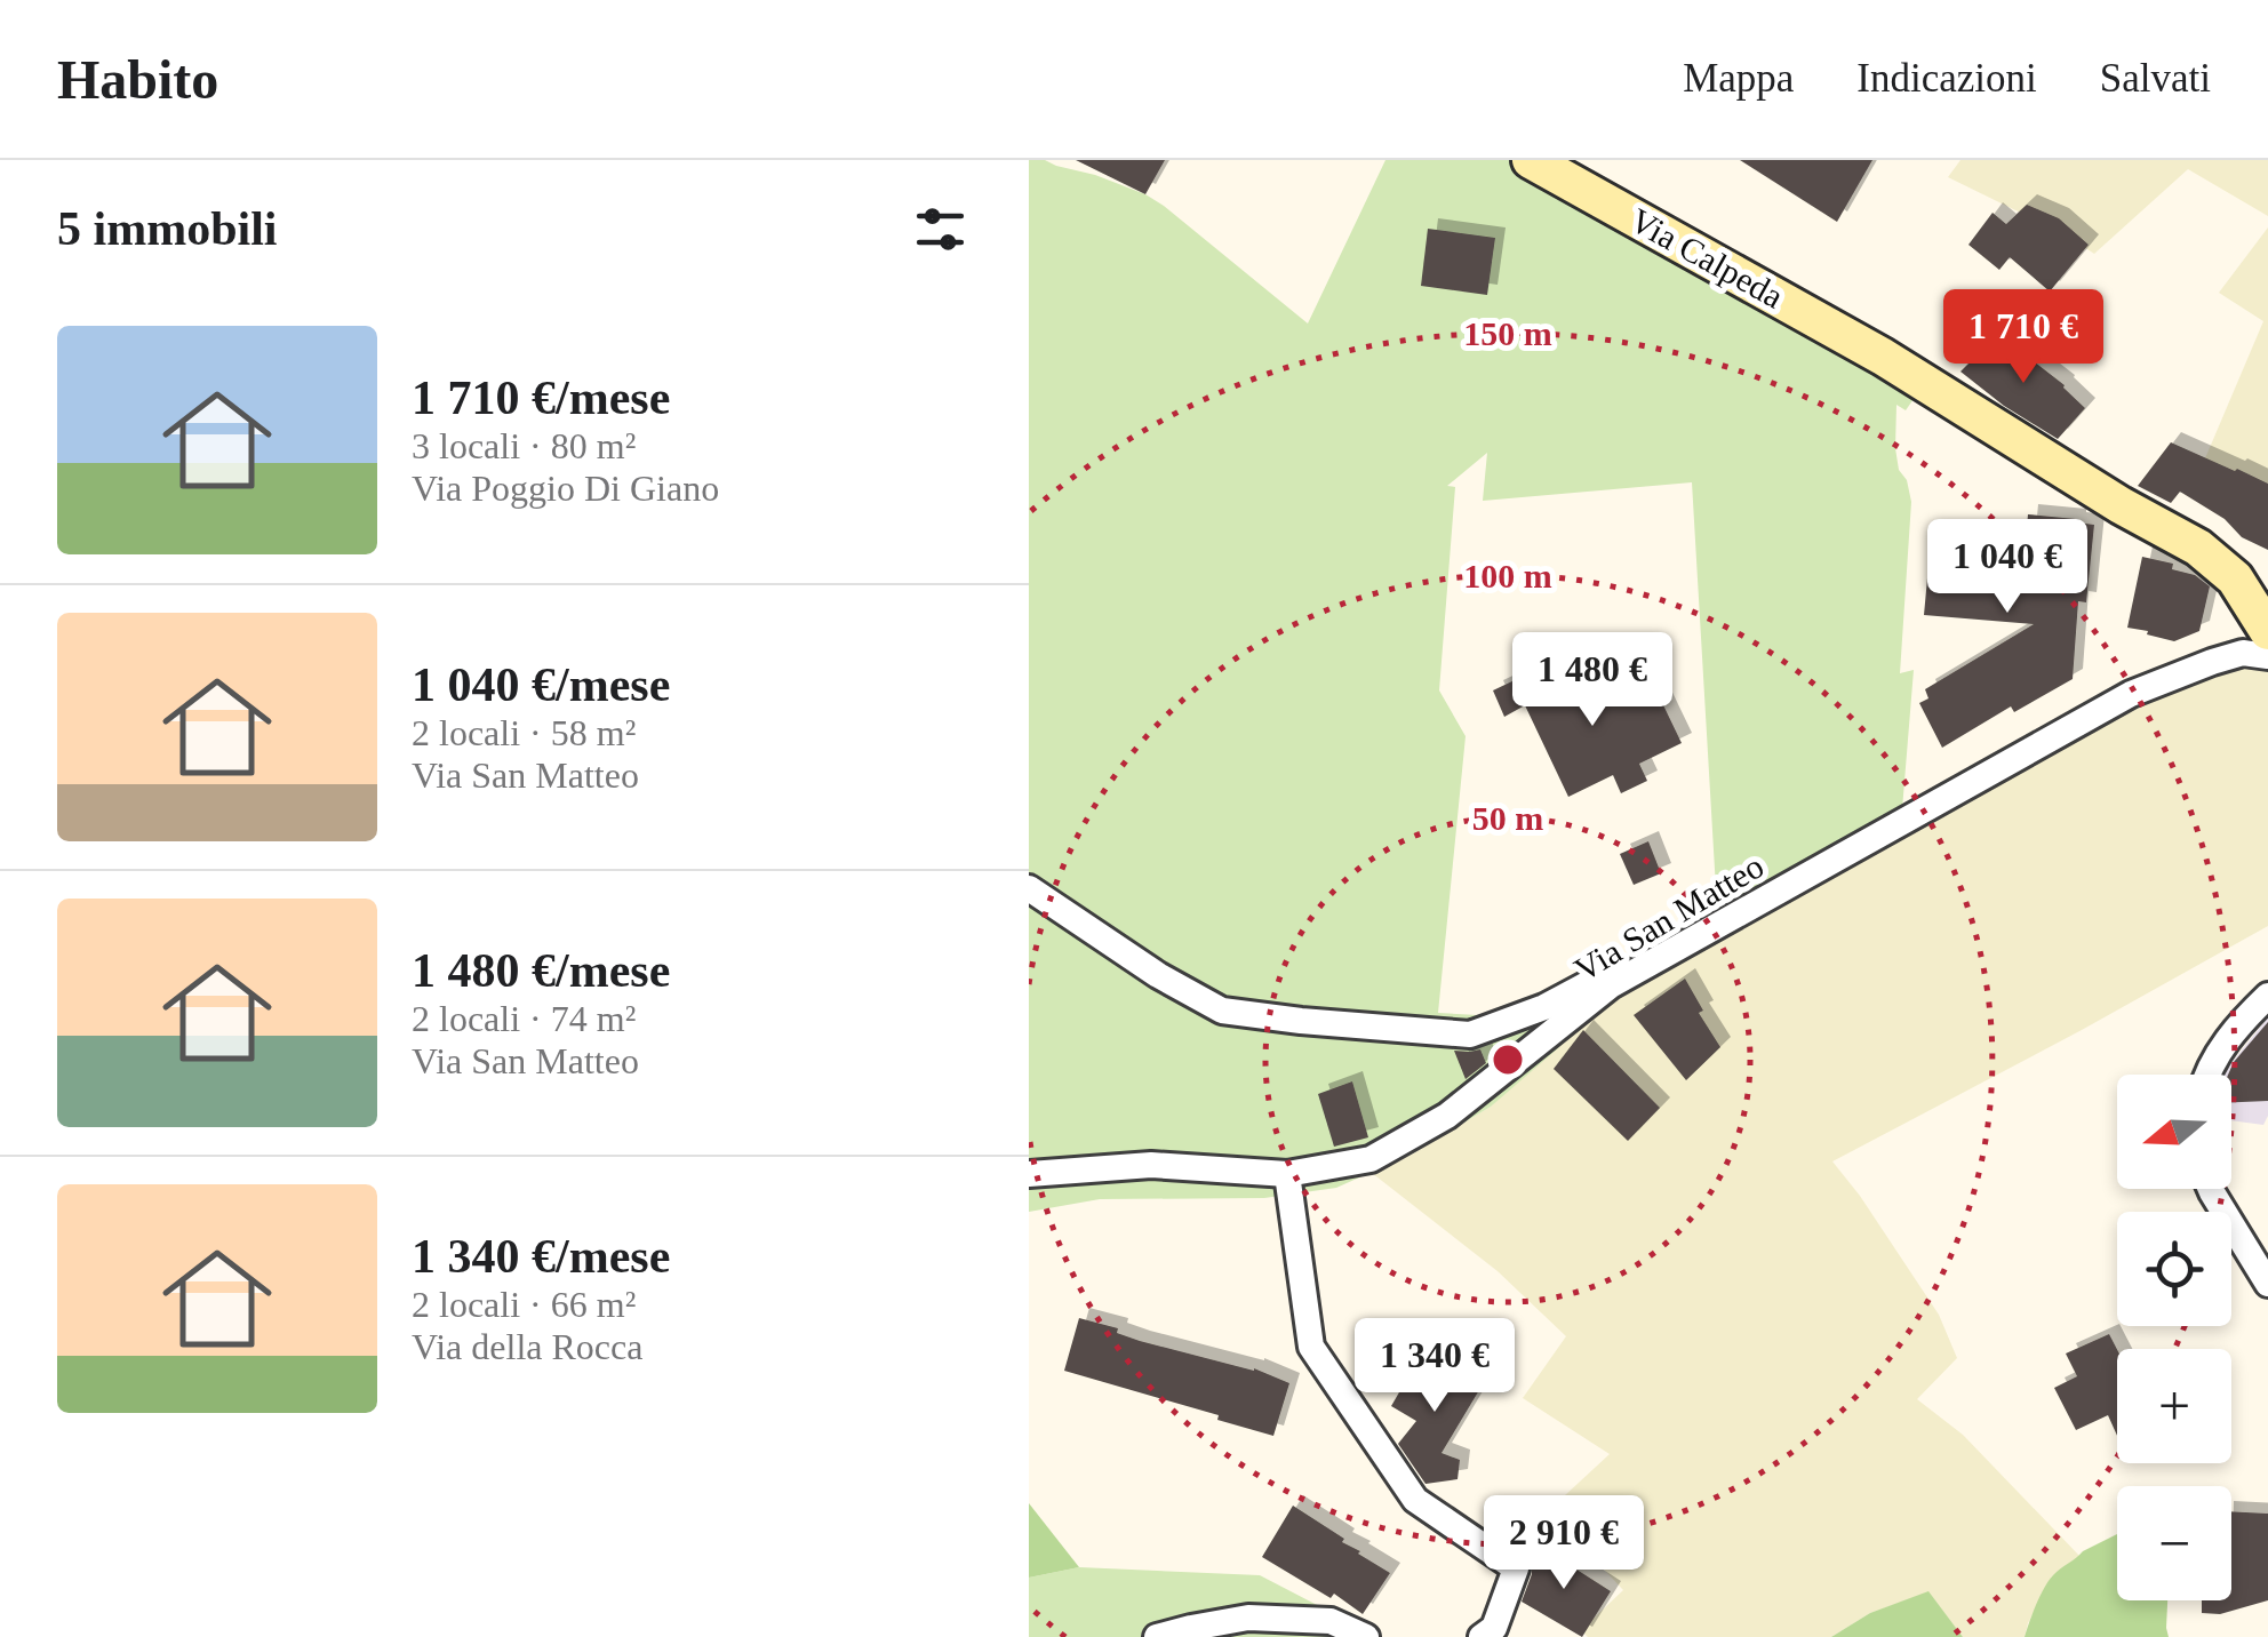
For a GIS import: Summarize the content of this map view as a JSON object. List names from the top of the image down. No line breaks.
{"streets":{"street":["Via Calpeda","Via San Matteo"]},"north":"left","page":{"header":"Habito","nav":["Mappa","Indicazioni","Salvati"],"heading":"5 immobili","price":["1 710 €","1 040 €","1 480 €","1 340 €","2 910 €"],"list":[{"name":"1 710 €/mese","note":"3 locali · 80 m² · Via Poggio Di Giano"},{"name":"1 040 €/mese","note":"2 locali · 58 m² · Via San Matteo"},{"name":"1 480 €/mese","note":"2 locali · 74 m² · Via San Matteo"},{"name":"1 340 €/mese","note":"2 locali · 66 m² · Via della Rocca"}],"map_buttons":["+","−"]},"rings":["150 m","100 m","50 m"]}
